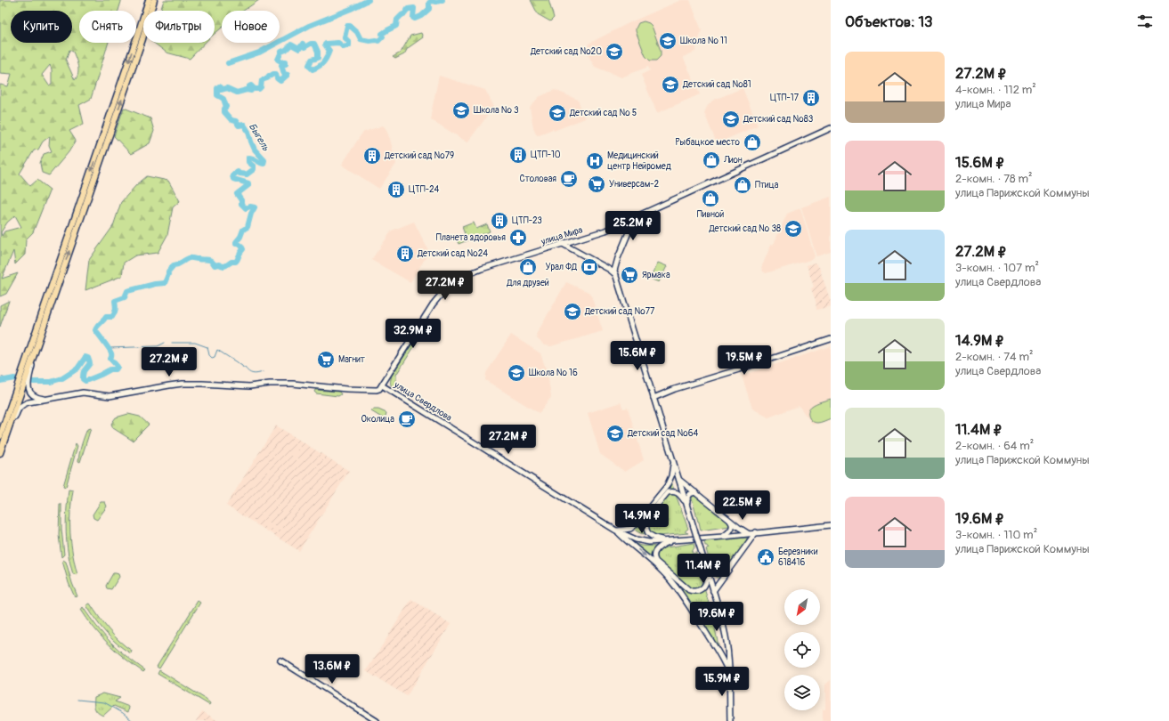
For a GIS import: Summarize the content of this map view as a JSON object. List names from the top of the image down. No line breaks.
{"streets":{"main road":["улица Мира","улица Свердлова"]},"crossings":[["улица Мира","улица Свердлова"]],"water":["Быгель"],"places":{"school or university":["Школа № 11","Детский сад №20","Детский сад №81","Школа № 3","Детский сад № 5","Детский сад №83","Детский сад № 38","Детский сад №77","Школа № 16","Детский сад №64"],"building":["ЦТП-17","ЦТП-10","Детский сад №79","ЦТП-24","ЦТП-23","Детский сад №24"],"shop":["Рыбацкое место","Лион","Птица","Пивной","Для друзей"],"hospital":["Медицинский центр Нейромед"],"cafe":["Столовая","Околица"],"supermarket":["Универсам-2","Ярмака","Магнит"],"pharmacy":["Планета здоровья"],"bank":["Урал ФД"],"public building":["Березники 618416"]},"north":"bottom left","page":{"heading":"Объектов: 13","chip":["Купить","Снять","Фильтры","Новое"],"list":[{"name":"27.2M ₽","note":"4-комн. · 112 m² · улица Мира"},{"name":"15.6M ₽","note":"2-комн. · 78 m² · улица Парижской Коммуны"},{"name":"27.2M ₽","note":"3-комн. · 107 m² · улица Свердлова"},{"name":"14.9M ₽","note":"2-комн. · 74 m² · улица Свердлова"},{"name":"11.4M ₽","note":"2-комн. · 64 m² · улица Парижской Коммуны"},{"name":"19.6M ₽","note":"3-комн. · 110 m² · улица Парижской Коммуны"}],"price":["25.2M ₽","27.2M ₽","32.9M ₽","15.6M ₽","19.5M ₽","27.2M ₽","27.2M ₽","22.5M ₽","14.9M ₽","11.4M ₽","19.6M ₽","13.6M ₽","15.9M ₽"]}}
